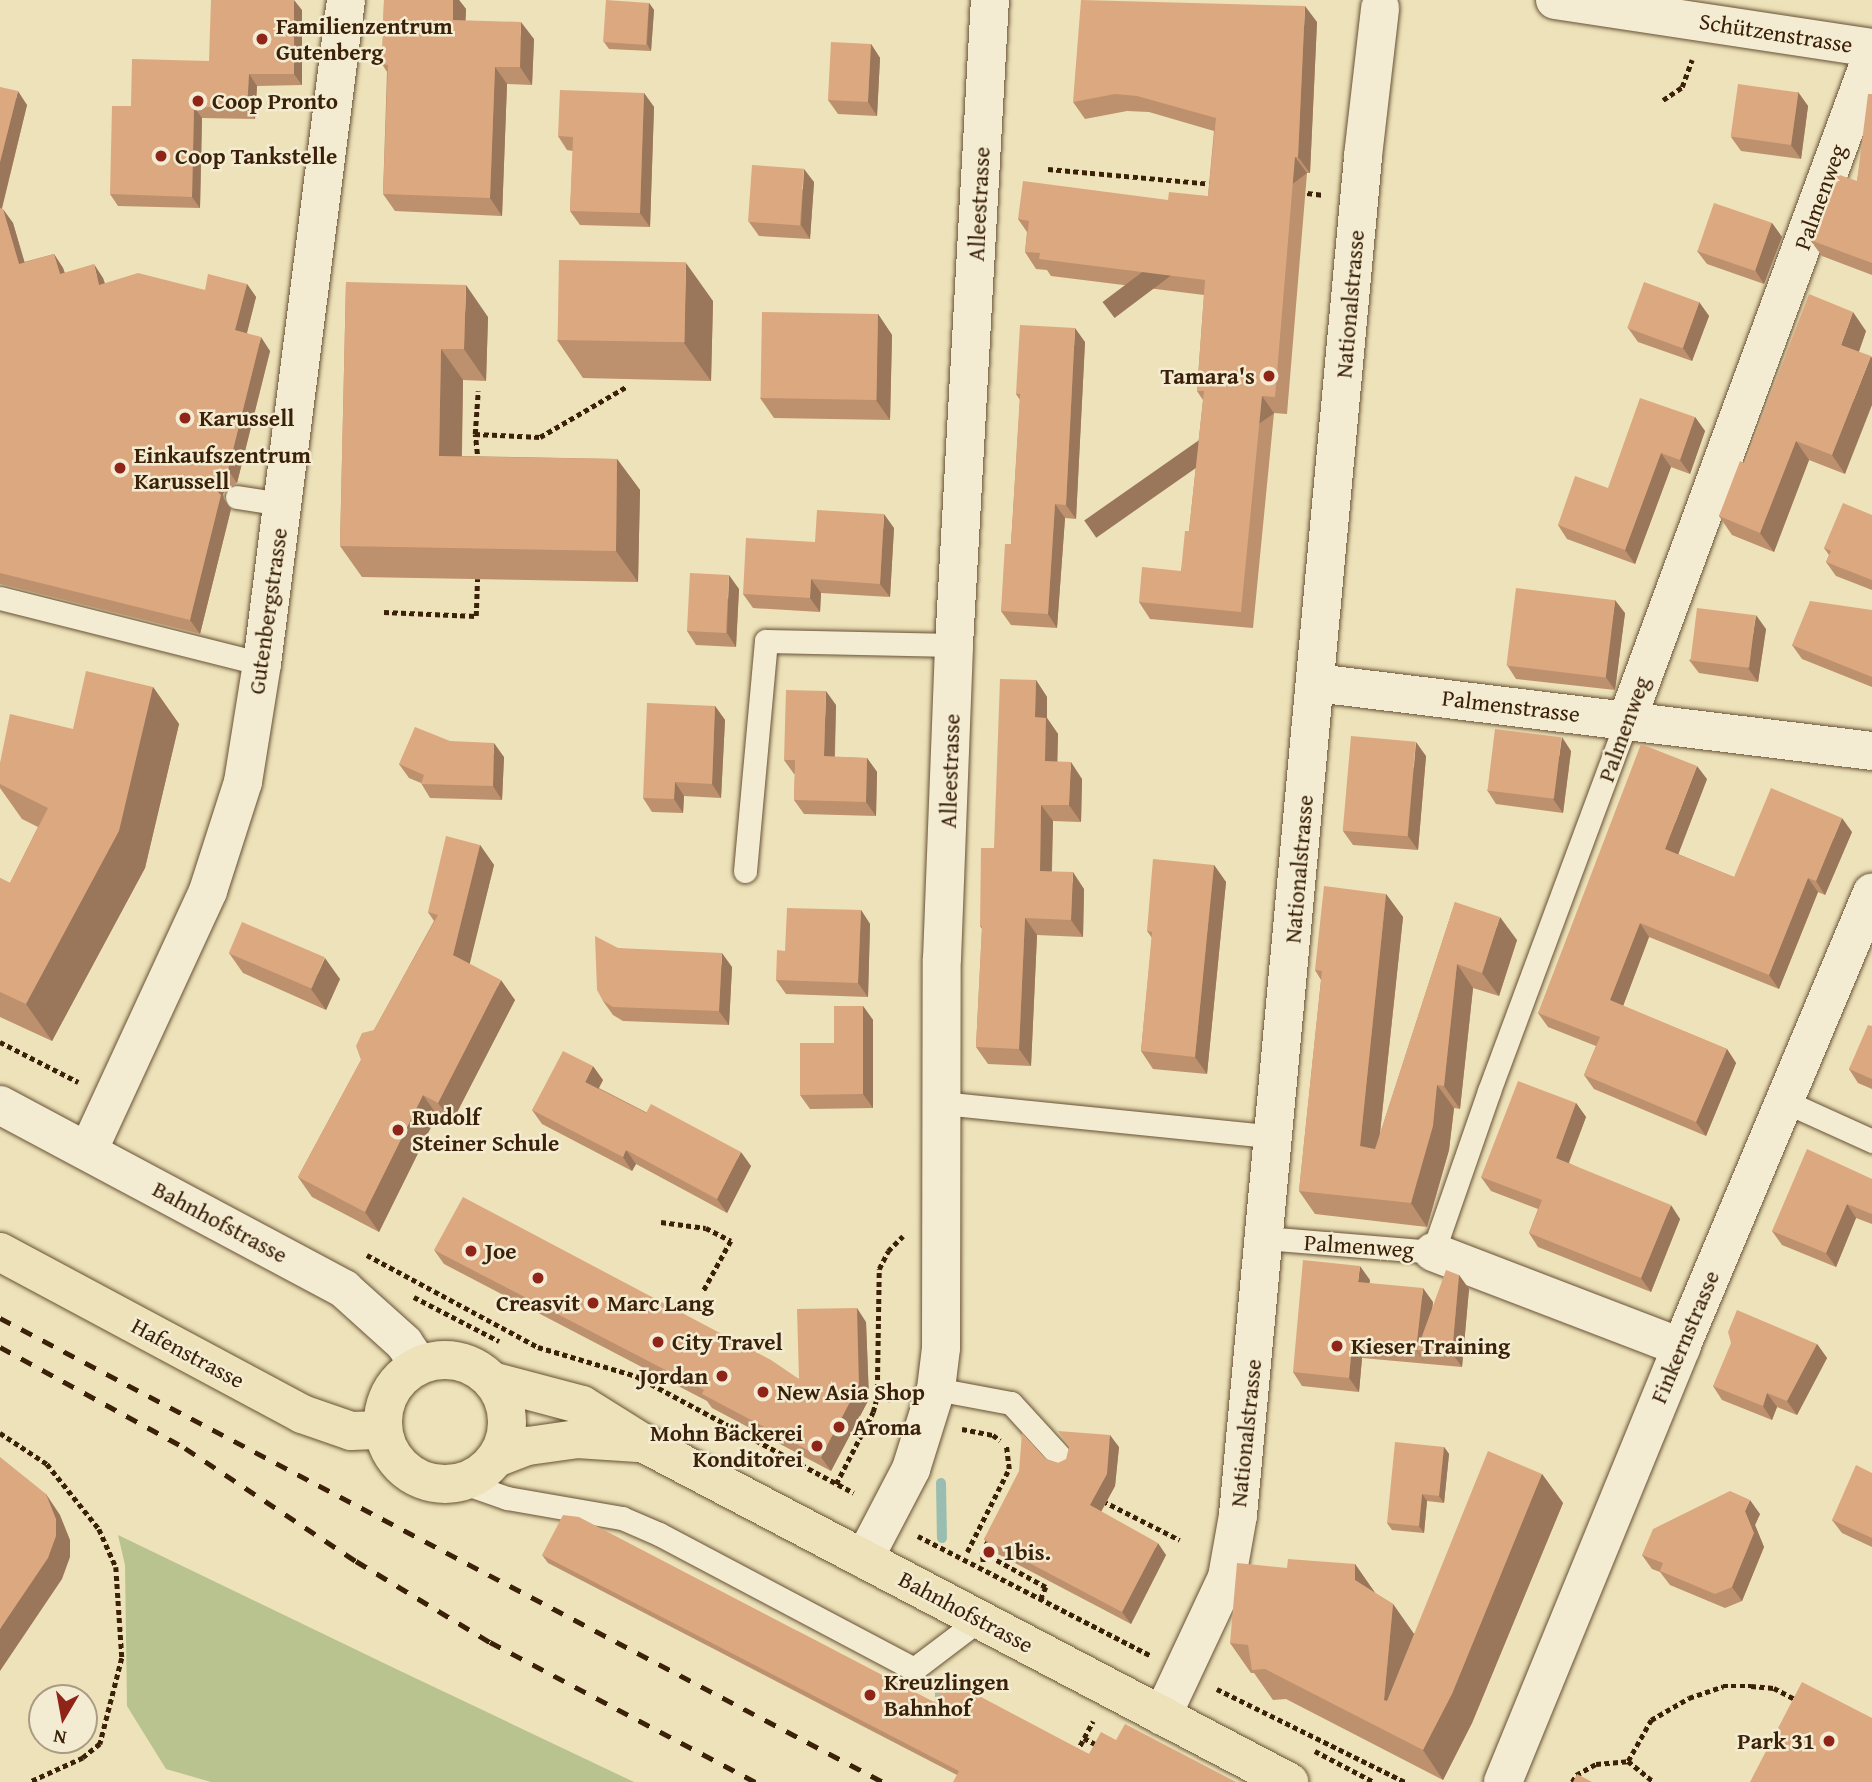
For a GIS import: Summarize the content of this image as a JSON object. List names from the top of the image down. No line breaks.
{"streets":{"main road":["Bahnhofstrasse","Hafenstrasse"],"street":["Schützenstrasse","Palmenweg","Alleestrasse","Nationalstrasse","Gutenbergstrasse","Palmenstrasse","Finkernstrasse"]},"crossings":[["Schützenstrasse","Palmenweg"],["Palmenweg","Nationalstrasse"],["Palmenweg","Palmenstrasse"],["Alleestrasse","Bahnhofstrasse"],["Nationalstrasse","Palmenstrasse"],["Nationalstrasse","Bahnhofstrasse"],["Gutenbergstrasse","Bahnhofstrasse"],["Bahnhofstrasse","Hafenstrasse"]],"places":["Familienzentrum Gutenberg","Coop Pronto","Coop Tankstelle","Tamara's","Karussell","Einkaufszentrum Karussell","Rudolf Steiner Schule","Joe","Creasvit","Marc Lang","City Travel","Kieser Training","Jordan","New Asia Shop","Aroma","Mohn Bäckerei Konditorei","1bis.","Kreuzlingen Bahnhof","Park 31"],"north":"bottom"}
